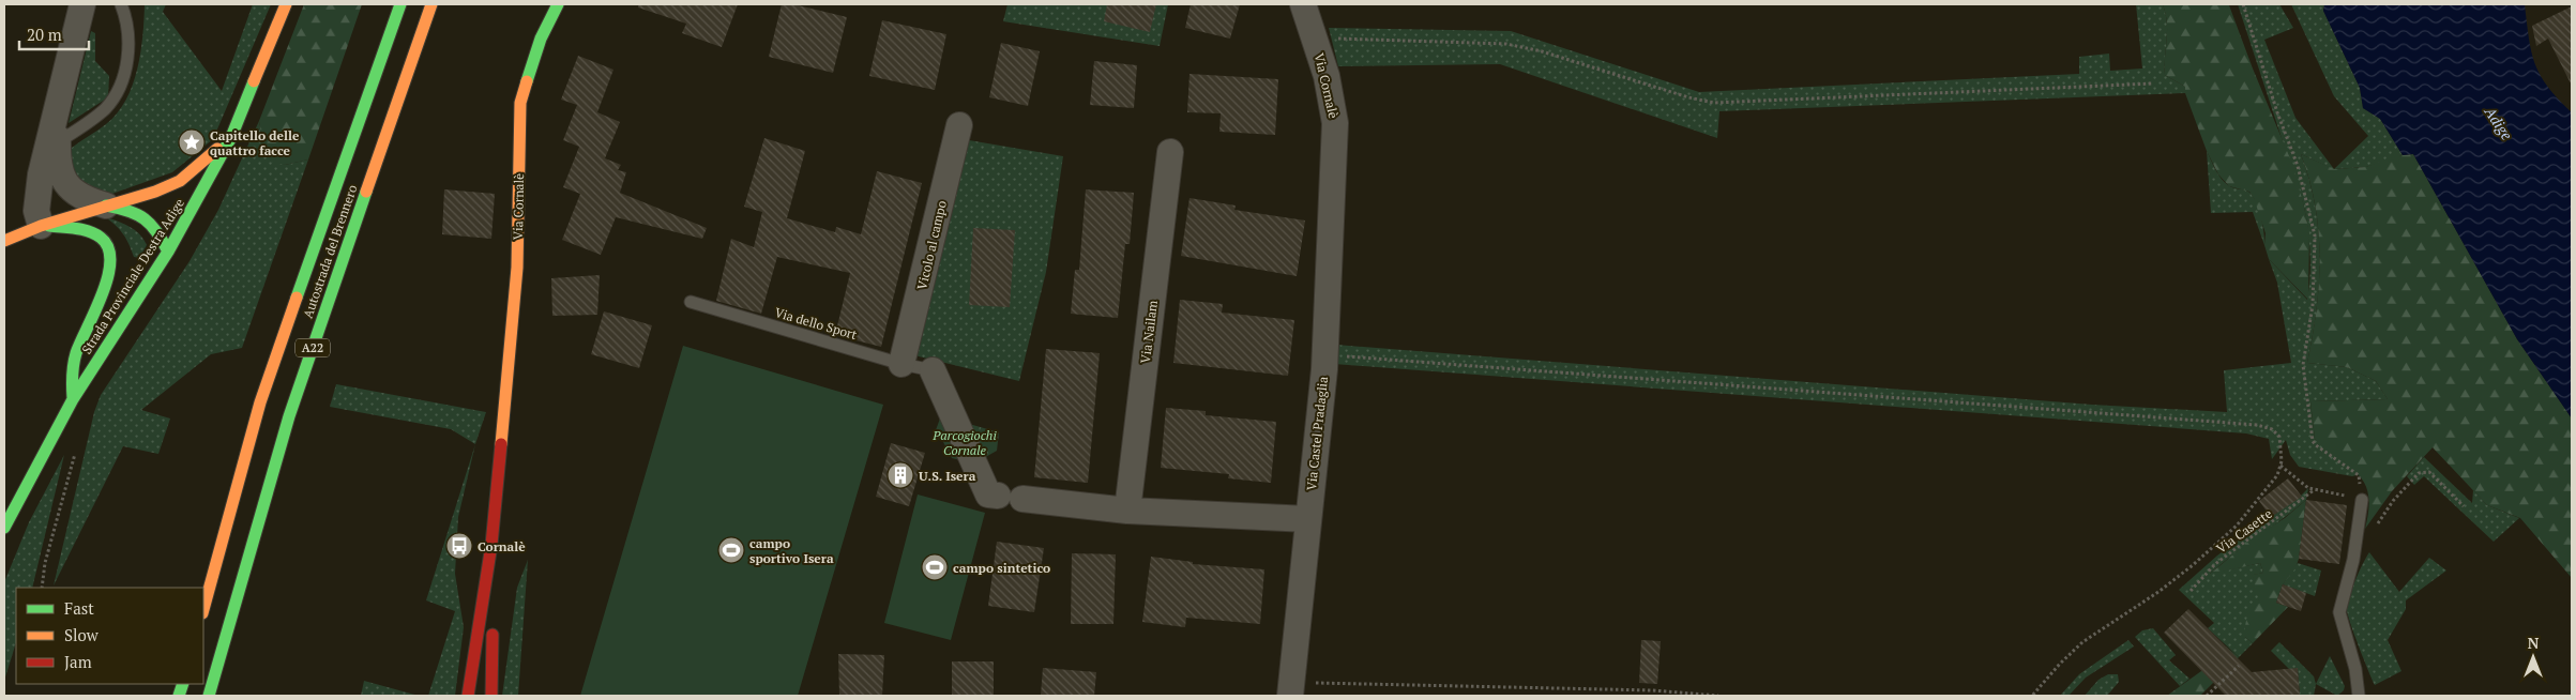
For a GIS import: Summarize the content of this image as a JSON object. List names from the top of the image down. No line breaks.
{"streets":{"main road":["Via Cornalè","Autostrada del Brennero","Strada Provinciale Destra Adige","A22"],"street":["Vicolo al campo","Via Nailam","Via Castel Pradaglia"],"lane":["Via dello Sport"],"path":["Via Casette"]},"crossings":[["Via Cornalè","Via Castel Pradaglia"],["Vicolo al campo","Via dello Sport"]],"water":["Adige"],"parks":["Parcogiochi Cornale"],"places":{"place":["Capitello delle quattro facce"],"building":["U.S. Isera"],"bus stop":["Cornalè"],"sports":["campo sportivo Isera","campo sintetico"]},"legend":["Fast","Slow","Jam"],"scale_bar":"20 m","north":"top"}
